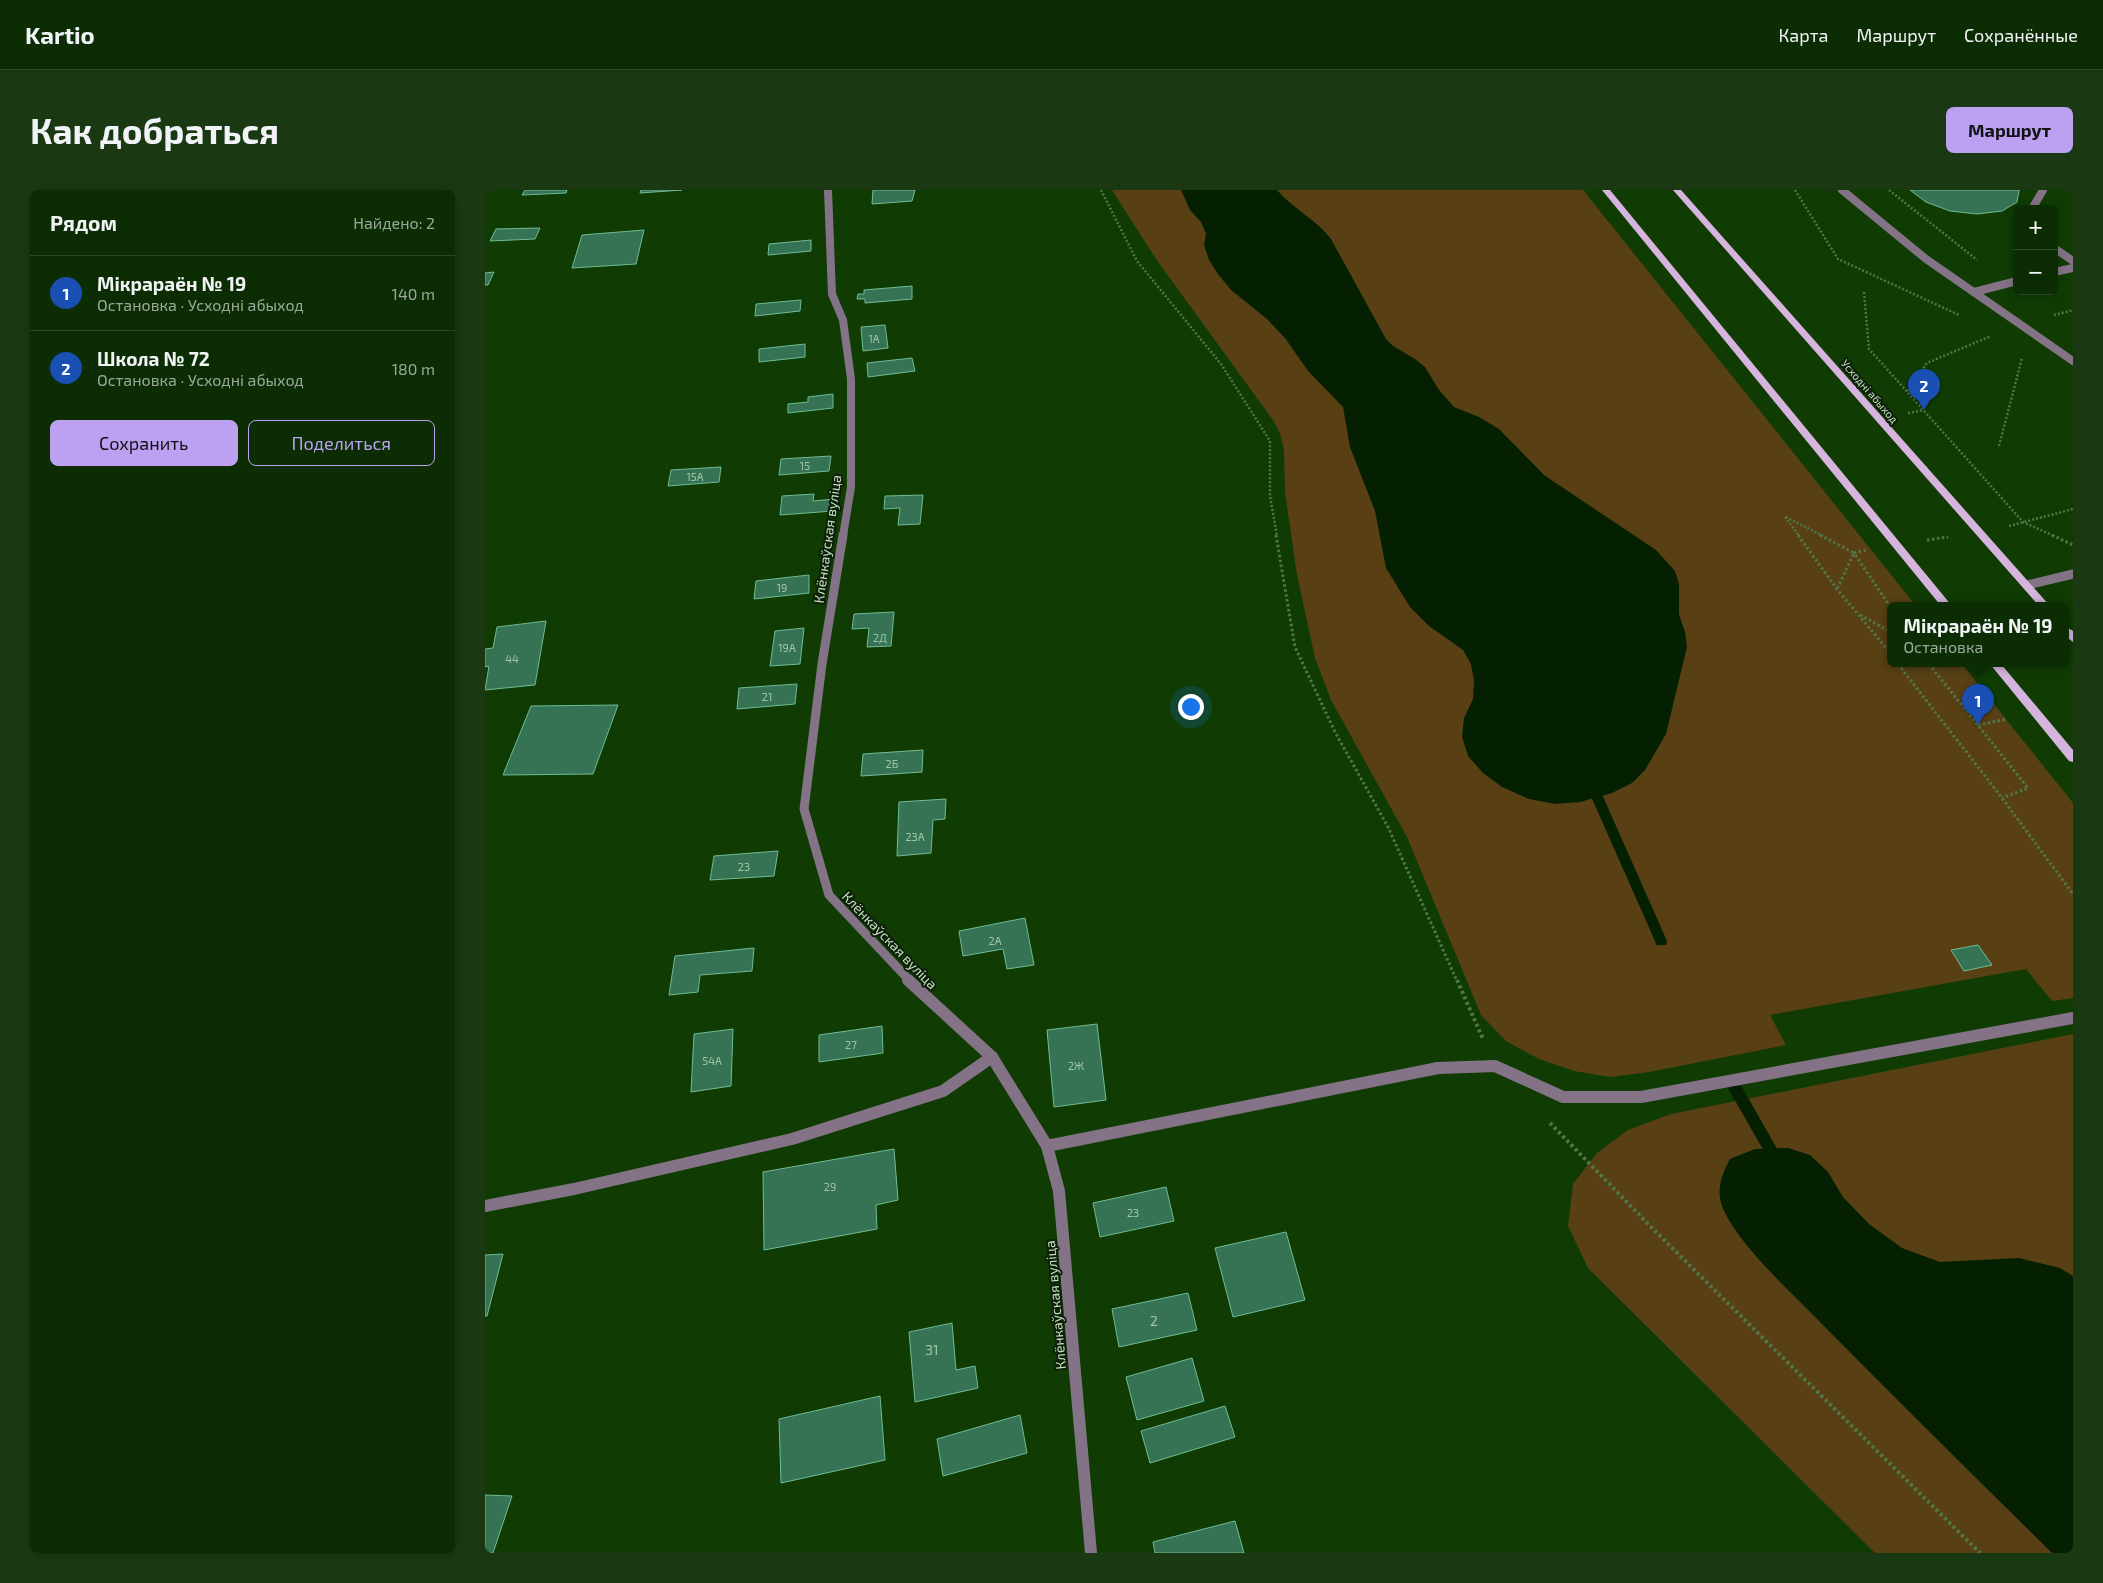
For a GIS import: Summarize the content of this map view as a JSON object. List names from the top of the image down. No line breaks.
{"streets":{"main road":["Усходні абыход"],"street":["Клёнкаўская вуліца"]},"house_numbers":["1А","15","15А","19","2Д","19А","44","21","2Б","23А","23","2А","27","54А","2Ж","29","2З","2","31"],"page":{"header":"Kartio","nav":["Карта","Маршрут","Сохранённые"],"buttons":["Маршрут",["Сохранить","Поделиться"]],"title":"Как добраться","heading":["Рядом","Найдено: 2"],"map_buttons":["+","−"],"list":[{"mark":"1","name":"Мікрараён № 19","note":"Остановка · Усходні абыход","value":"140 m"},{"mark":"2","name":"Школа № 72","note":"Остановка · Усходні абыход","value":"180 m"}],"pins":["2","1"],"popup":["Мікрараён № 19","Остановка"]}}
